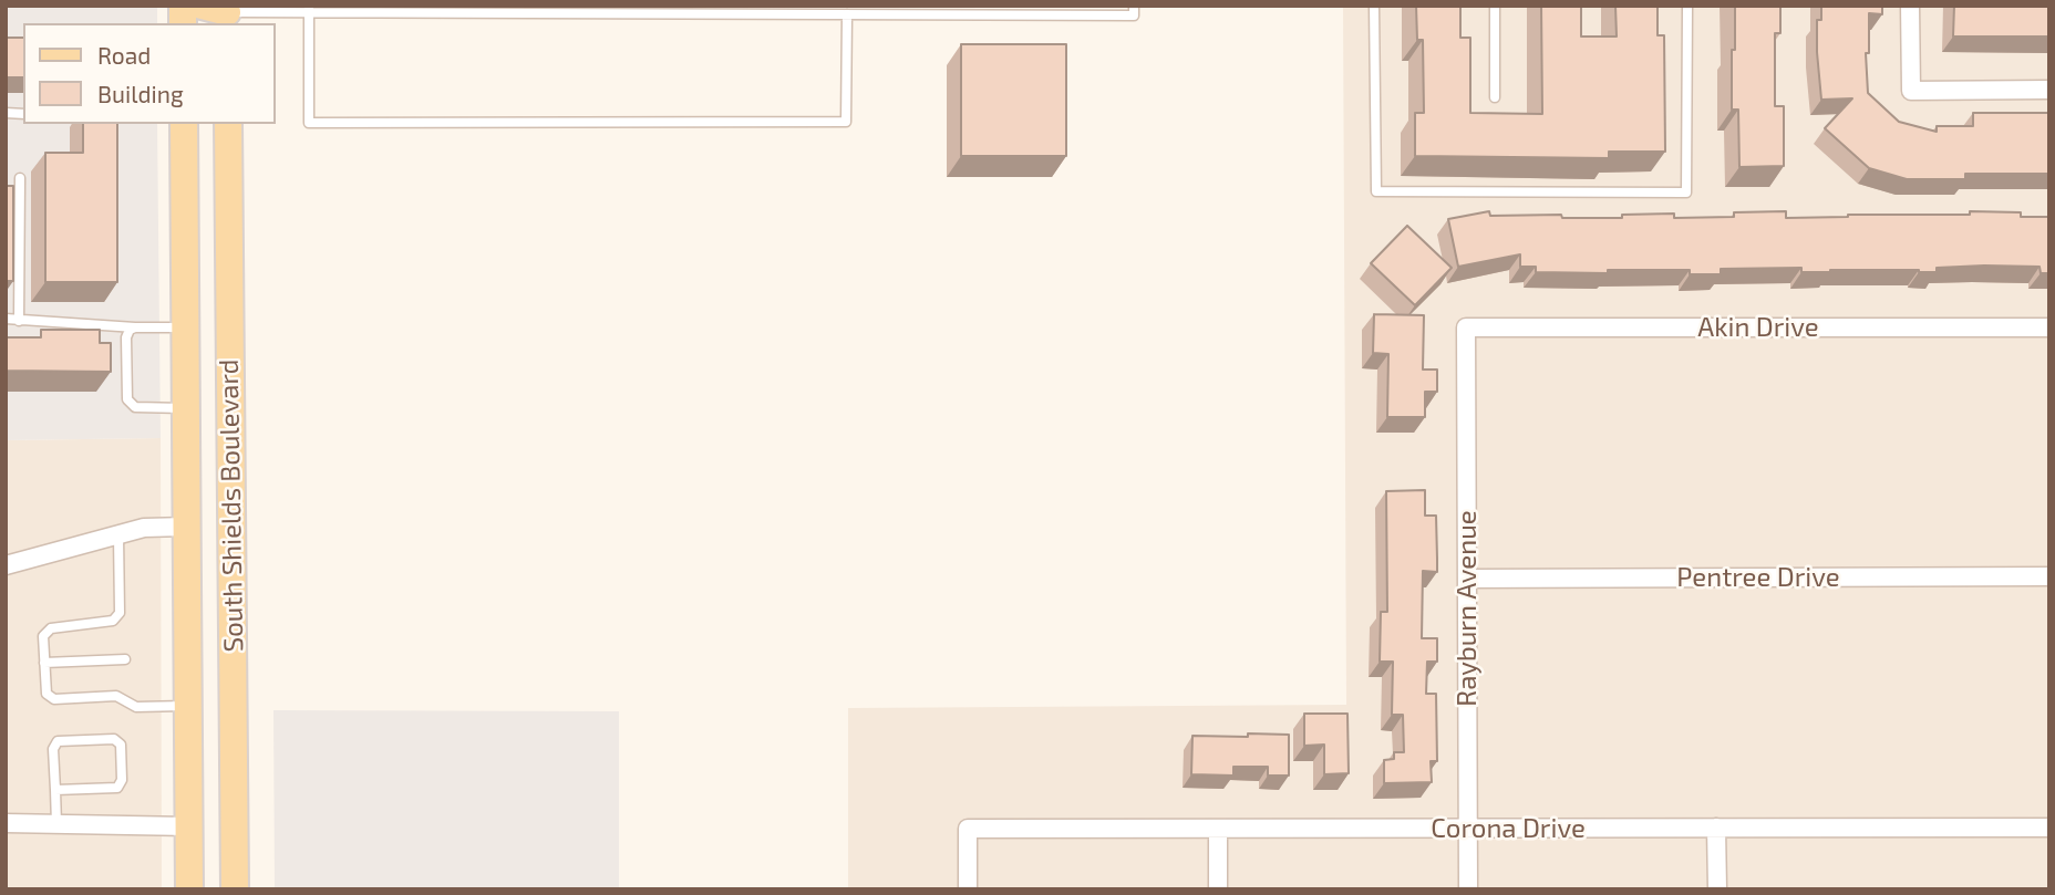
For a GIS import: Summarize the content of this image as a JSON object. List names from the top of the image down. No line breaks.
{"streets":{"main road":["South Shields Boulevard"],"street":["Akin Drive","Pentree Drive","Rayburn Avenue","Corona Drive"]},"crossings":[["Akin Drive","Rayburn Avenue"],["Pentree Drive","Rayburn Avenue"],["Rayburn Avenue","Corona Drive"]],"legend":["Road","Building"]}
